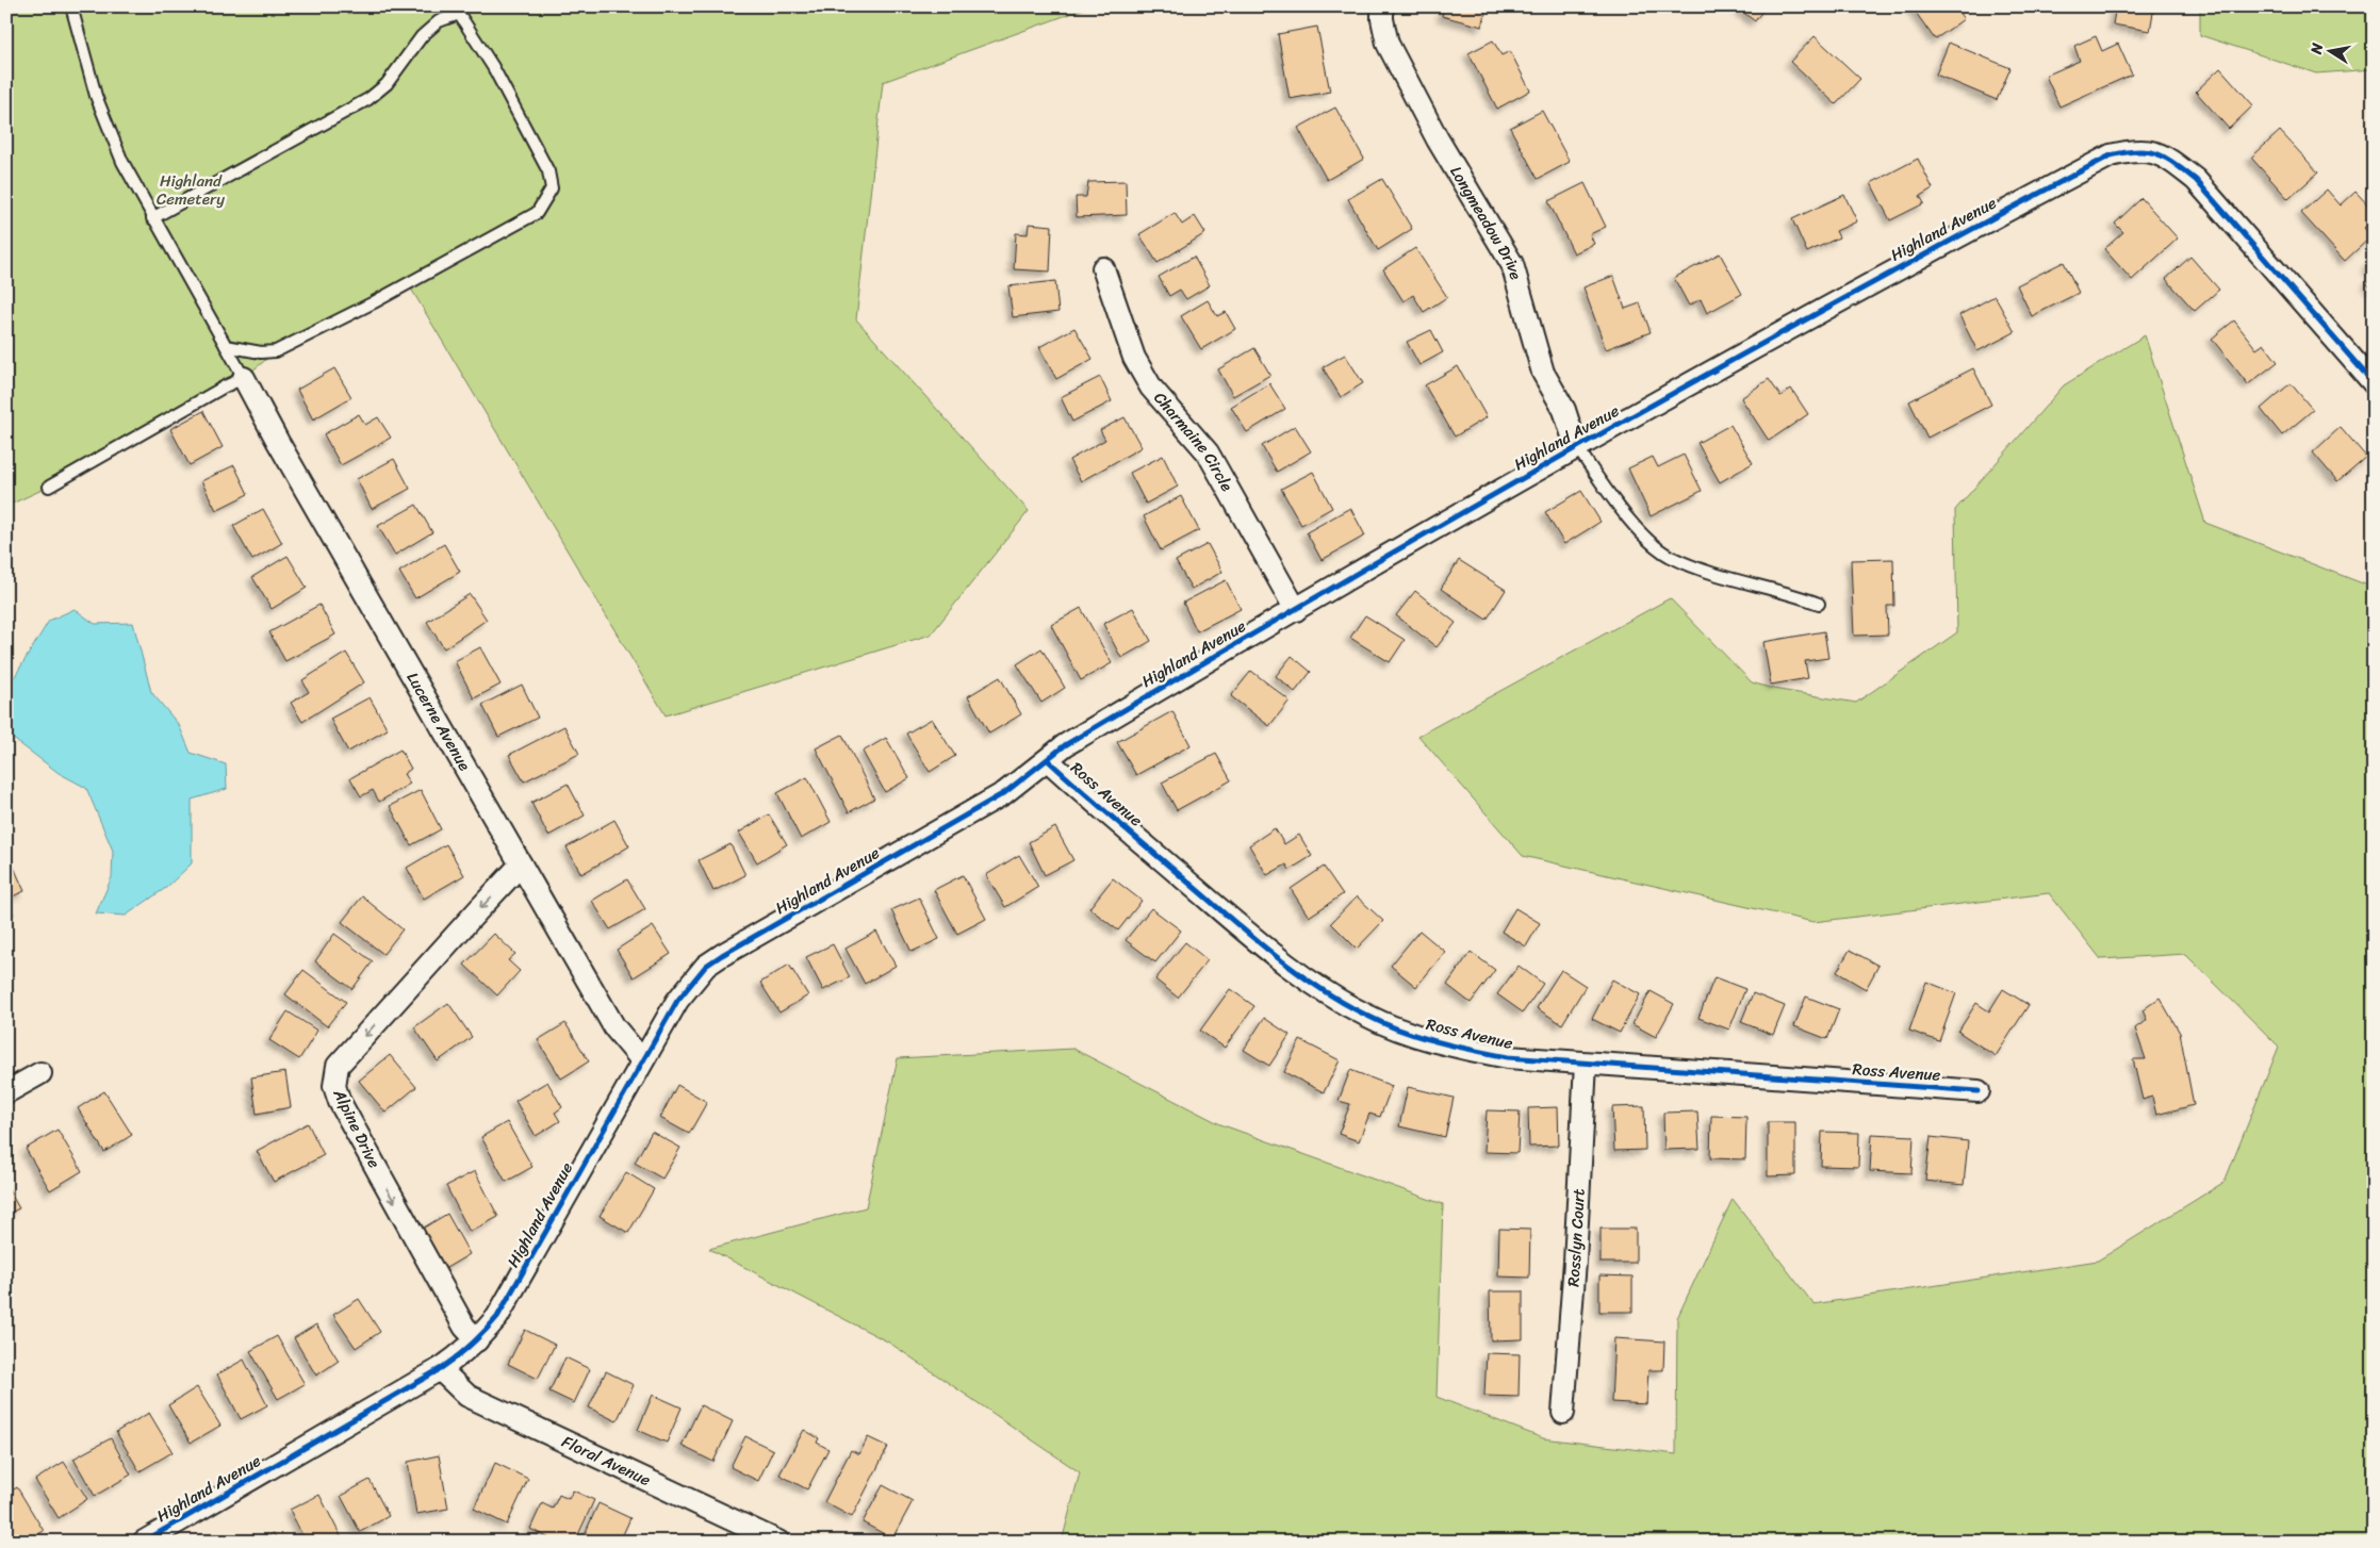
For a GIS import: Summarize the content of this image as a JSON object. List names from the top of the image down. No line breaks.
{"streets":{"street":["Longmeadow Drive","Highland Avenue","Charmaine Circle","Lucerne Avenue","Ross Avenue","Alpine Drive","Rosslyn Court","Floral Avenue"]},"crossings":[["Longmeadow Drive","Highland Avenue"],["Highland Avenue","Charmaine Circle"],["Highland Avenue","Lucerne Avenue"],["Highland Avenue","Ross Avenue"],["Highland Avenue","Alpine Drive"],["Highland Avenue","Floral Avenue"],["Lucerne Avenue","Alpine Drive"],["Ross Avenue","Rosslyn Court"]],"one_way":["Alpine Drive"],"parks":["Highland Cemetery"],"north":"left"}
